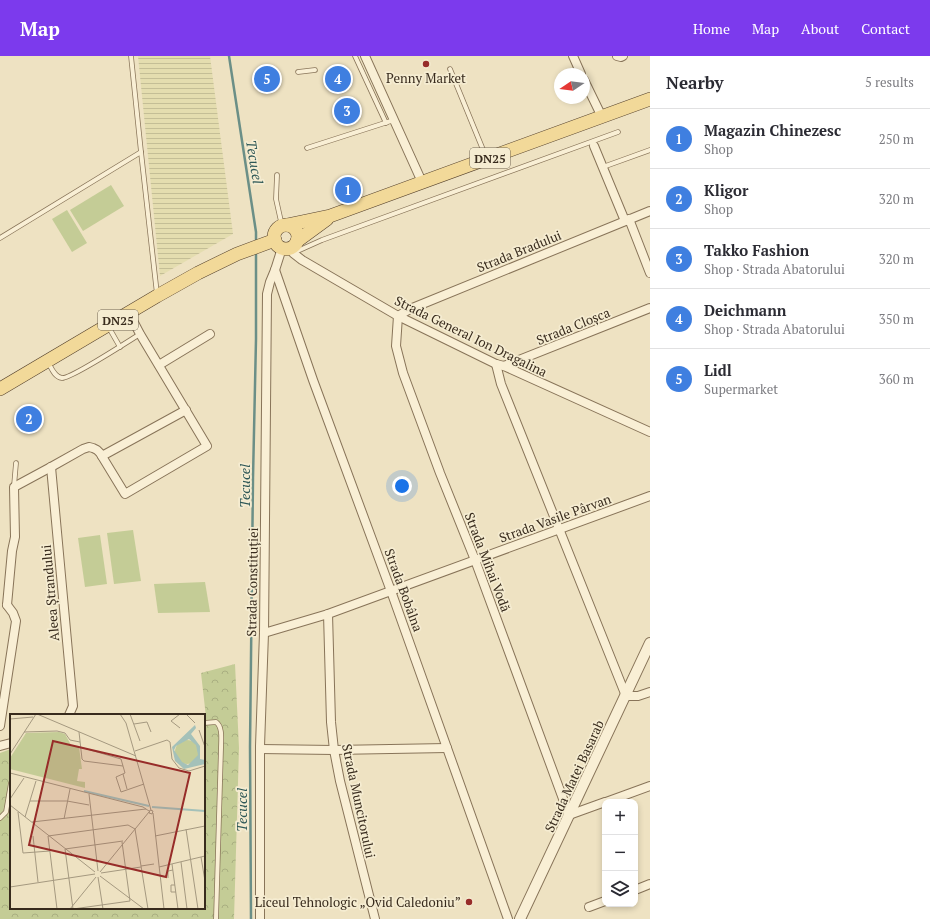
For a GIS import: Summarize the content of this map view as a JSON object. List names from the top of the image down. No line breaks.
{"streets":{"main road":["DN25"],"street":["Strada Bradului","Strada Cloșca","Strada General Ion Dragalina","Strada Vasile Pârvan","Strada Mihai Vodă","Strada Constituției","Strada Bobâlna","Aleea Ștrandului","Strada Matei Basarab","Strada Muncitorului"]},"crossings":[["DN25","Strada General Ion Dragalina"],["DN25","Strada Constituției"],["Strada Bradului","Strada General Ion Dragalina"],["Strada Bradului","Strada Mihai Vodă"],["Strada Cloșca","Strada General Ion Dragalina"],["Strada General Ion Dragalina","Strada Mihai Vodă"],["Strada General Ion Dragalina","Strada Constituției"],["Strada Vasile Pârvan","Strada Mihai Vodă"],["Strada Vasile Pârvan","Strada Constituției"],["Strada Vasile Pârvan","Strada Bobâlna"],["Strada Vasile Pârvan","Strada Muncitorului"],["Strada Mihai Vodă","Strada Matei Basarab"],["Strada Constituției","Strada Bobâlna"]],"water":["Tecucel"],"places":["Penny Market","Liceul Tehnologic „Ovid Caledoniu”"],"north":"left","page":{"header":"Map","nav":["Home","Map","About","Contact"],"heading":["Nearby","5 results"],"pins":["4","5","3","1","2"],"list":[{"mark":"1","name":"Magazin Chinezesc","note":"Shop","value":"250 m"},{"mark":"2","name":"Kligor","note":"Shop","value":"320 m"},{"mark":"3","name":"Takko Fashion","note":"Shop · Strada Abatorului","value":"320 m"},{"mark":"4","name":"Deichmann","note":"Shop · Strada Abatorului","value":"350 m"},{"mark":"5","name":"Lidl","note":"Supermarket","value":"360 m"}],"map_buttons":["+","−"]}}
